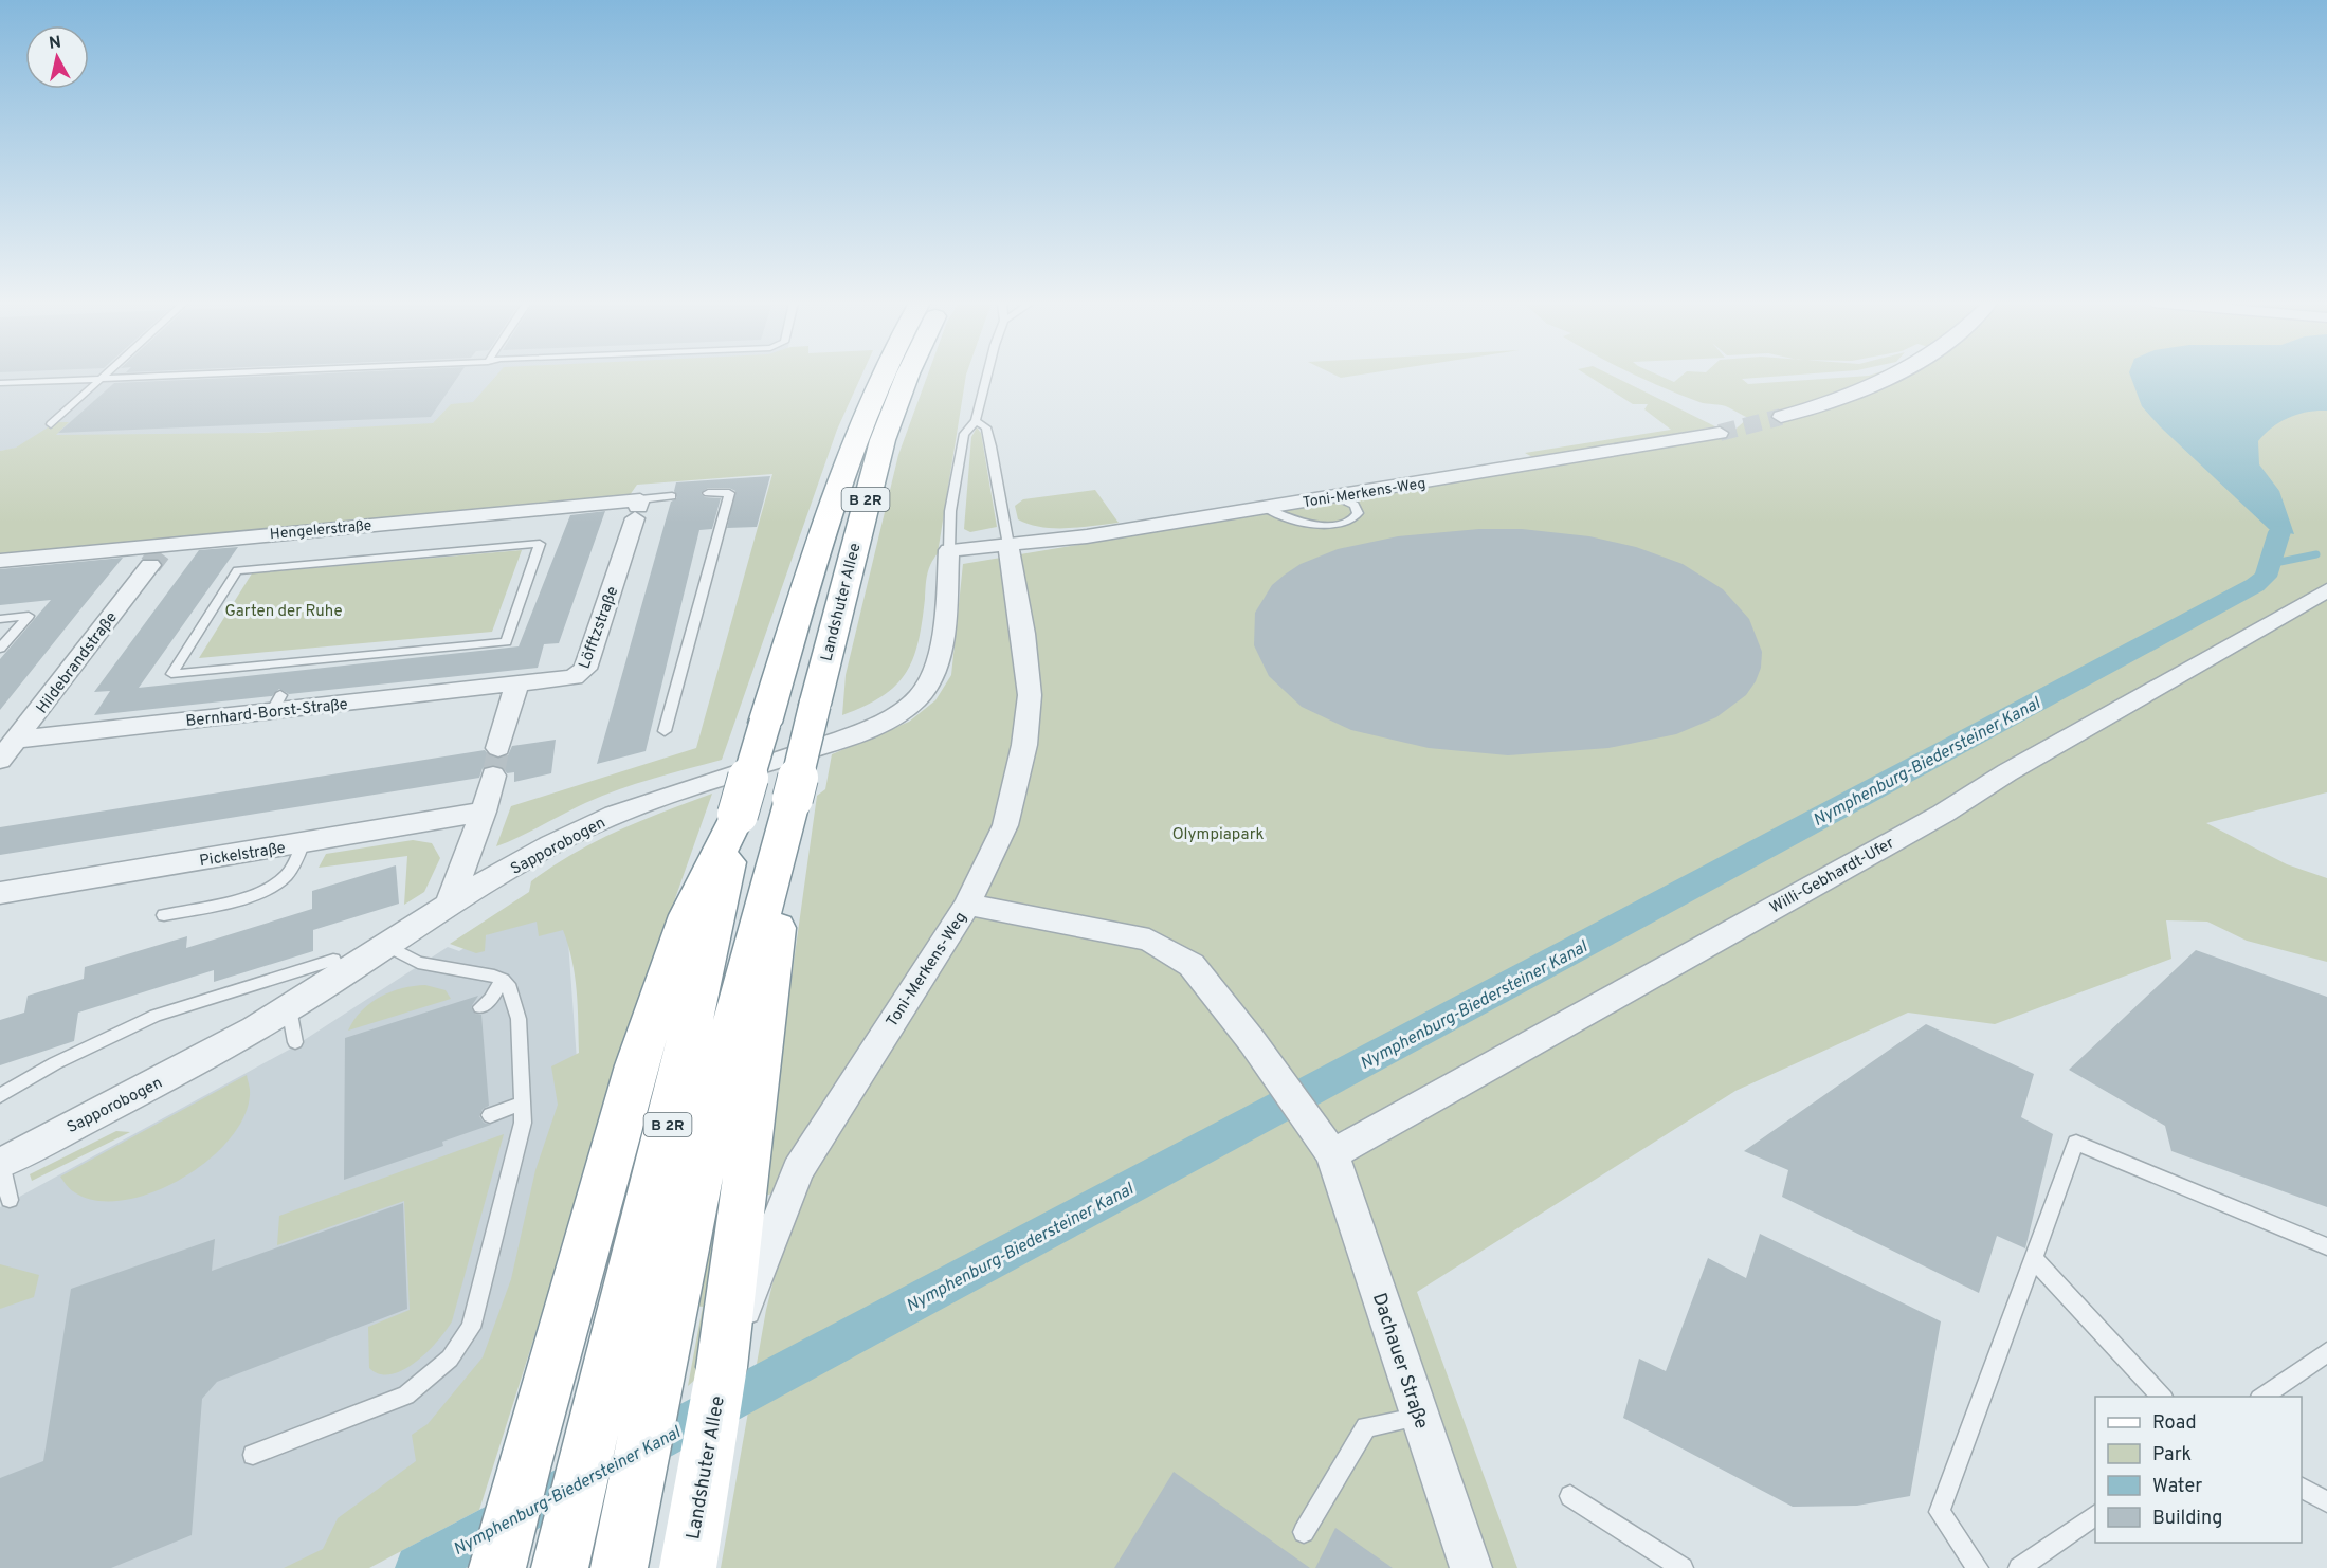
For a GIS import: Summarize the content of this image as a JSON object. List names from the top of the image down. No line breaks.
{"streets":{"main road":["B 2R","Landshuter Allee"],"street":["Toni-Merkens-Weg","Hengelerstraße","Löfftzstraße","Hildebrandstraße","Bernhard-Borst-Straße","Sapporobogen","Pickelstraße","Willi-Gebhardt-Ufer","Dachauer Straße"]},"crossings":[["Toni-Merkens-Weg","Landshuter Allee"],["Toni-Merkens-Weg","Sapporobogen"],["B 2R","Landshuter Allee"],["Hengelerstraße","Löfftzstraße"],["Hengelerstraße","Hildebrandstraße"],["Löfftzstraße","Bernhard-Borst-Straße"],["Hildebrandstraße","Bernhard-Borst-Straße"],["Willi-Gebhardt-Ufer","Dachauer Straße"]],"water":["Nymphenburg-Biedersteiner Kanal"],"parks":["Garten der Ruhe","Olympiapark"],"legend":["Road","Park","Water","Building"],"north":"top"}
